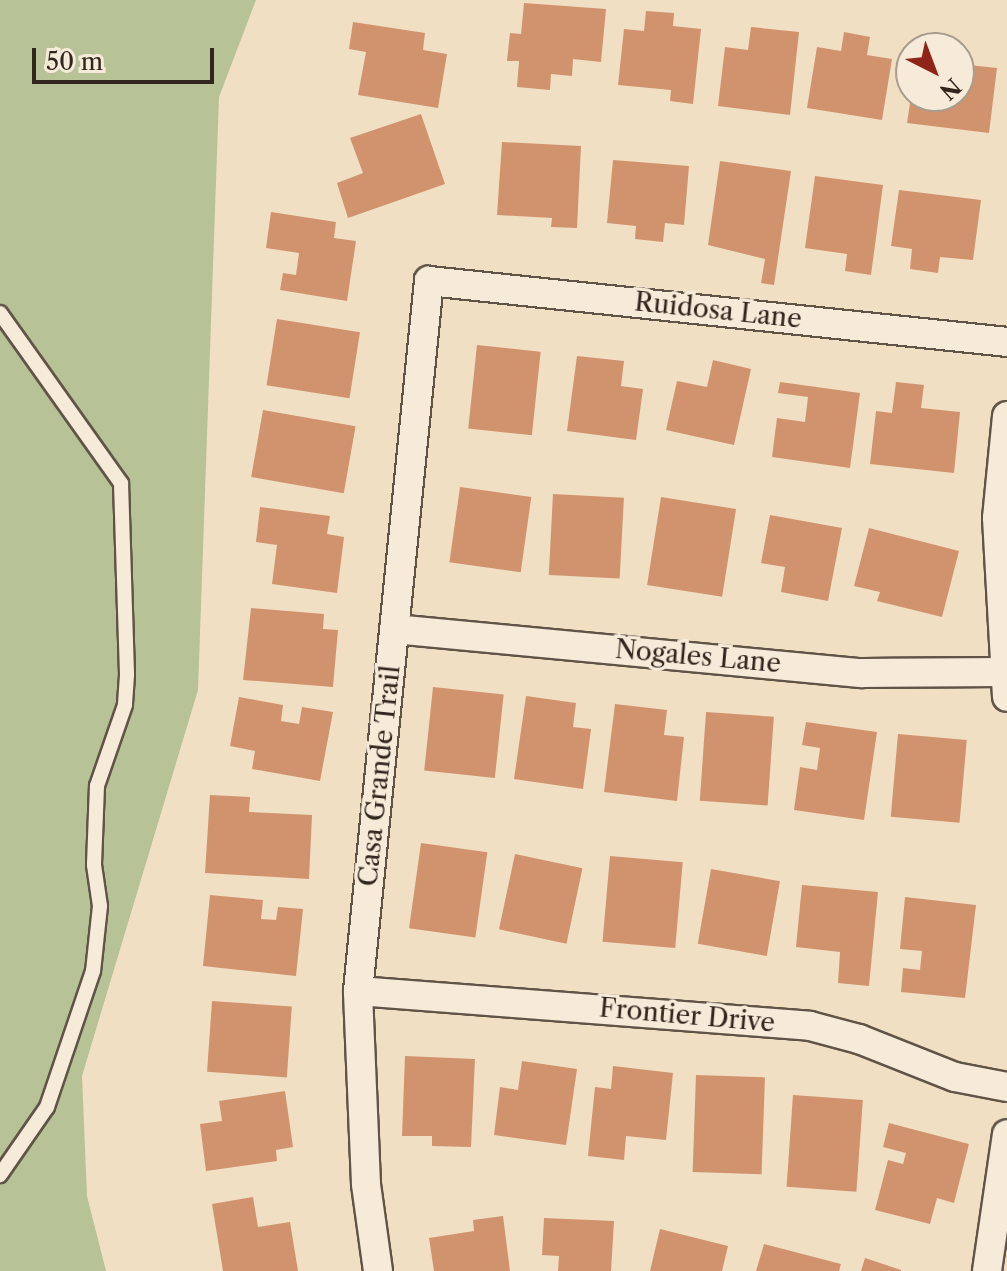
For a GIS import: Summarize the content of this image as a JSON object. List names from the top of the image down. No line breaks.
{"streets":{"street":["Ruidosa Lane","Nogales Lane","Casa Grande Trail","Frontier Drive"]},"crossings":[["Ruidosa Lane","Casa Grande Trail"],["Nogales Lane","Casa Grande Trail"],["Casa Grande Trail","Frontier Drive"]],"scale_bar":"50 m","north":"bottom right"}
